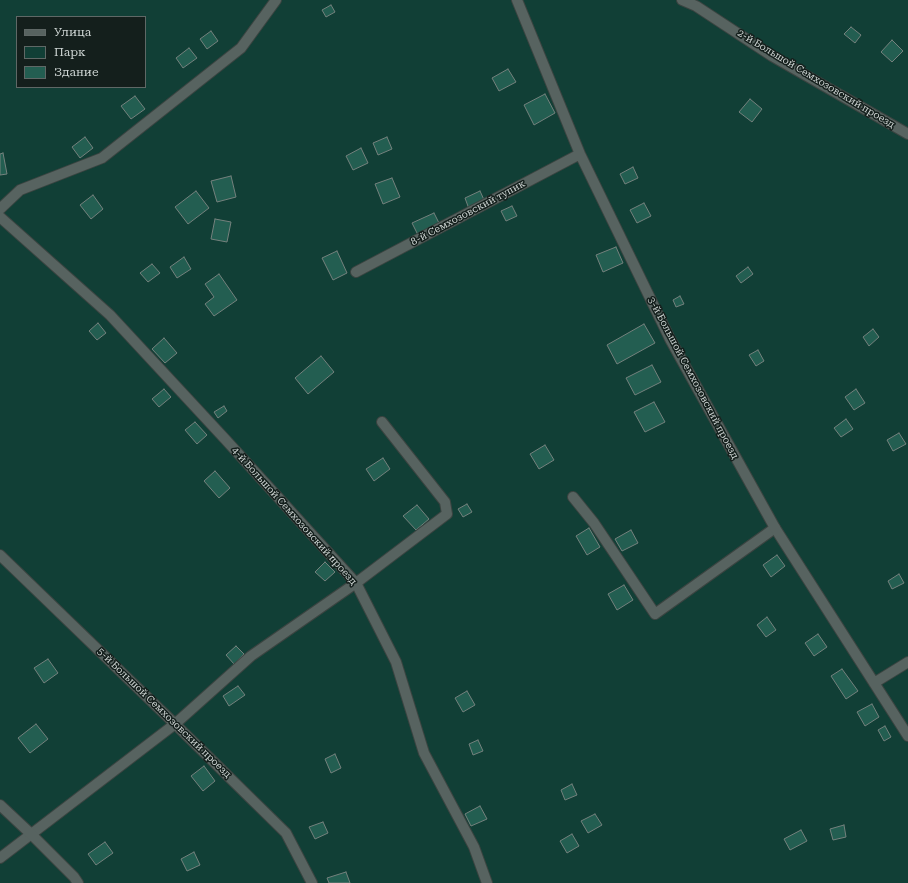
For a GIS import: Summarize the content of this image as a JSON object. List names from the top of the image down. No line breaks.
{"streets":{"street":["2-й Большой Семхозовский проезд","8-й Семхозовский тупик","3-й Большой Семхозовский проезд","4-й Большой Семхозовский проезд","5-й Большой Семхозовский проезд"]},"crossings":[["8-й Семхозовский тупик","3-й Большой Семхозовский проезд"]],"legend":["Улица","Парк","Здание"]}
